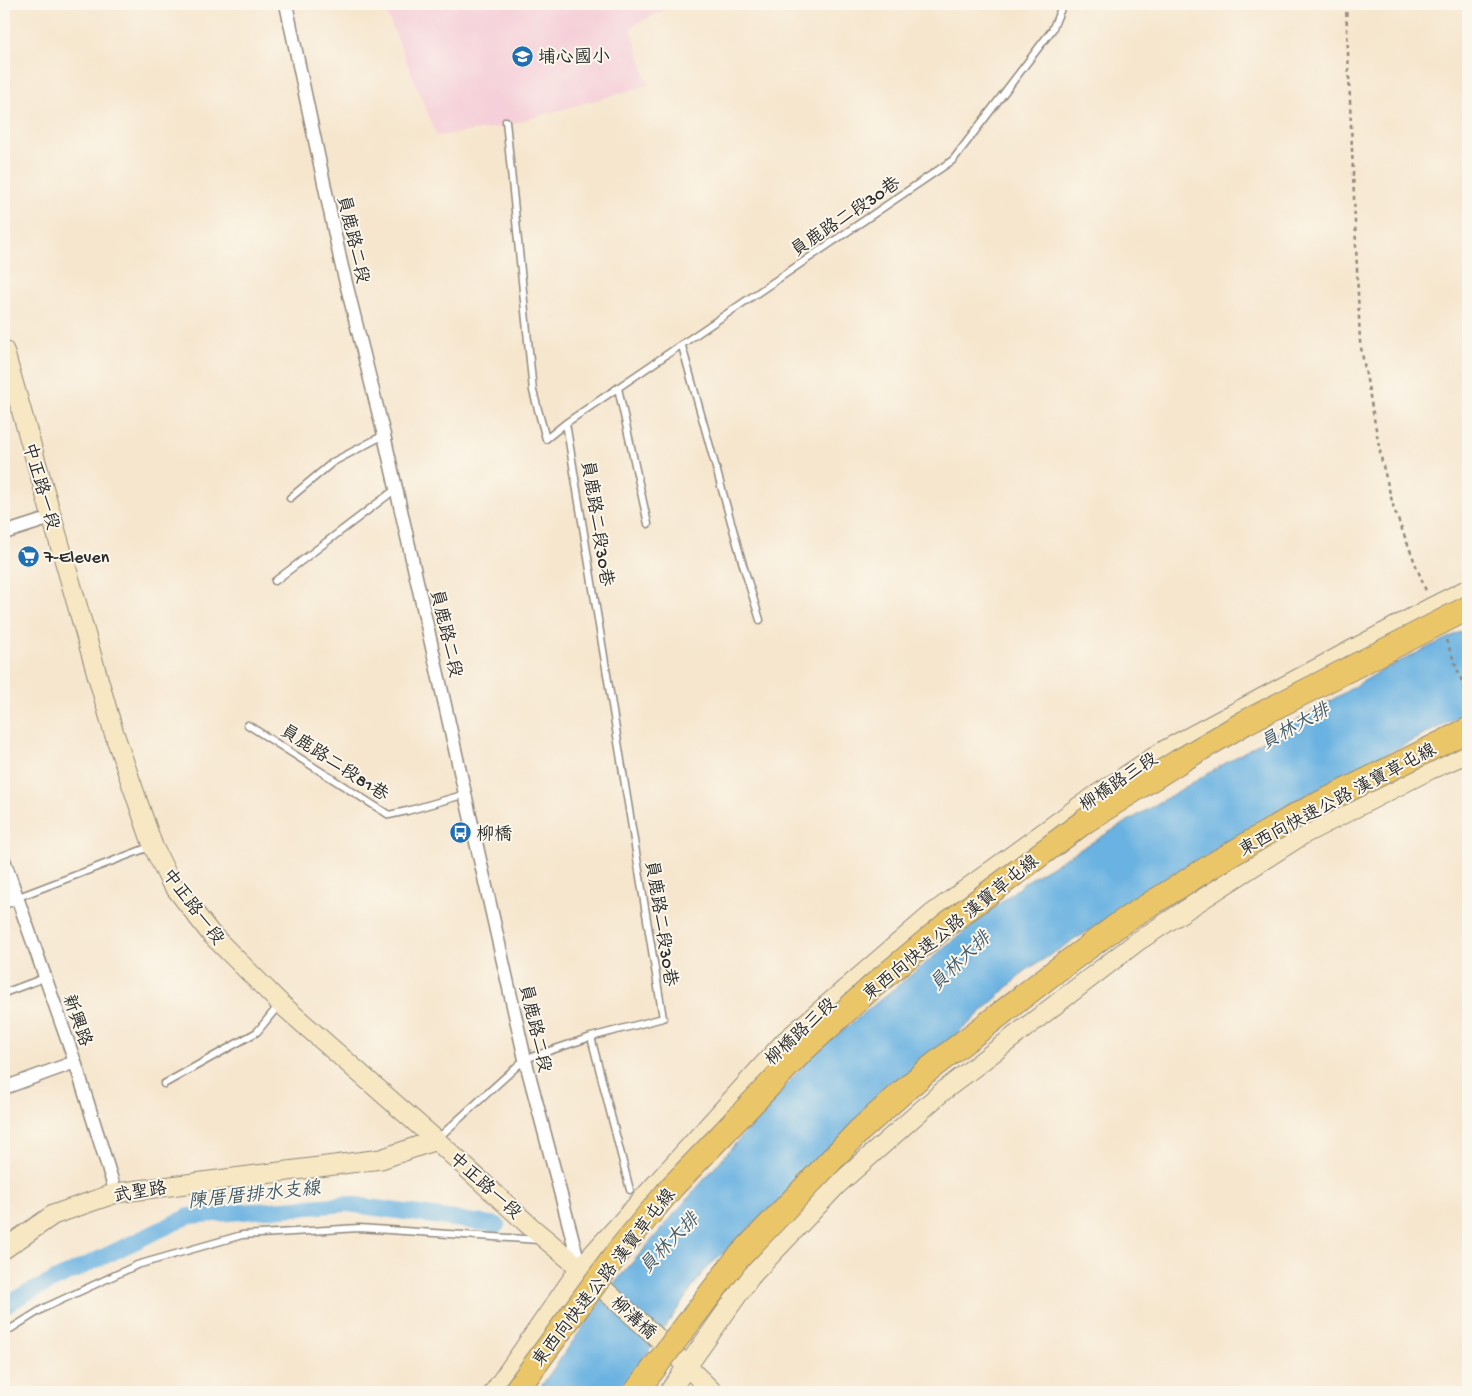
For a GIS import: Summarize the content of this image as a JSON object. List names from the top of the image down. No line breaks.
{"streets":{"highway":["東西向快速公路 漢寶草屯線"],"main road":["中正路一段","柳橋路三段","武聖路","柳溝橋"],"street":["員鹿路二段","新興路"],"lane":["員鹿路二段30巷","員鹿路二段81巷"]},"crossings":[["員鹿路二段30巷","員鹿路二段"],["員鹿路二段30巷","中正路一段"],["員鹿路二段30巷","武聖路"],["員鹿路二段","中正路一段"],["員鹿路二段","員鹿路二段81巷"],["員鹿路二段","柳橋路三段"],["員鹿路二段","柳溝橋"],["中正路一段","柳橋路三段"],["中正路一段","武聖路"],["中正路一段","柳溝橋"],["柳橋路三段","柳溝橋"],["新興路","武聖路"]],"water":["員林大排","陳厝厝排水支線"],"places":{"school or university":["埔心國小"],"supermarket":["7-Eleven"],"bus stop":["柳橋"]}}
